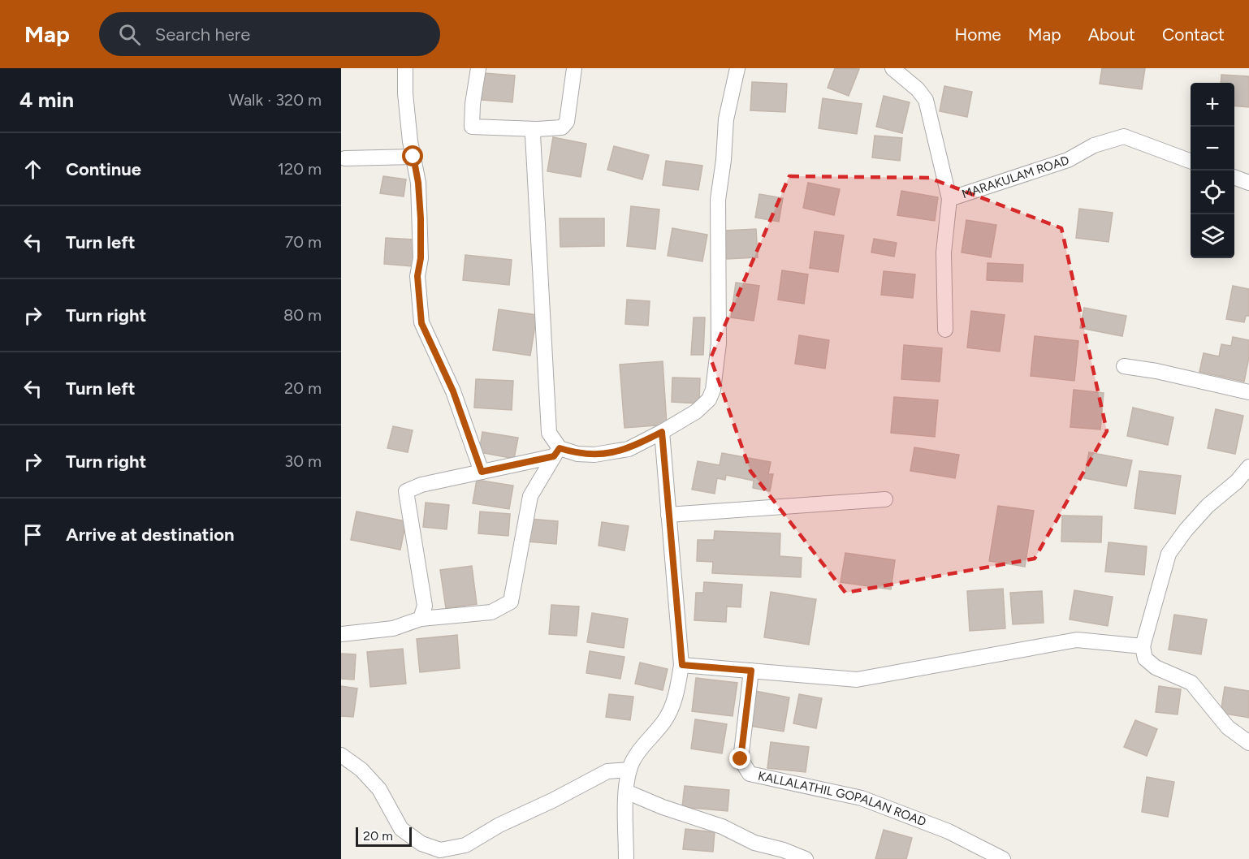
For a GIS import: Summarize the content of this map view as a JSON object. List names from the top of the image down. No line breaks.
{"streets":{"street":["MARAKULAM ROAD","KALLALATHIL GOPALAN ROAD"]},"scale_bar":"20 m","page":{"header":"Map","search":"Search here","nav":["Home","Map","About","Contact"],"heading":["4 min","Walk · 320 m"],"map_buttons":["+","−"],"list":[["Continue","120 m"],["Turn left","70 m"],["Turn right","80 m"],["Turn left","20 m"],["Turn right","30 m"],"Arrive at destination"],"scale":"20 m"}}
